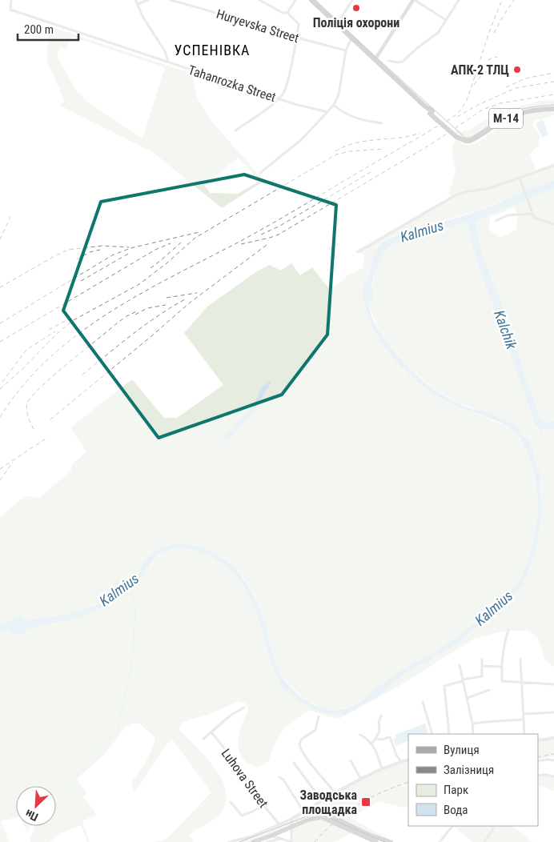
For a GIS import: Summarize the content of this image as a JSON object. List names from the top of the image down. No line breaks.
{"streets":{"highway":["М-14"],"street":["Huryevska Street","Tahanrozka Street","Luhova Street"]},"districts":["УСПЕНІВКА"],"water":["Kalmius","Kalchik"],"places":{"other":["Поліція охорони","АПК-2 ТЛЦ"],"transit":["Заводська площадка"]},"legend":["Вулиця","Залізниця","Парк","Вода"],"scale_bar":"200 m","north":"bottom left"}
